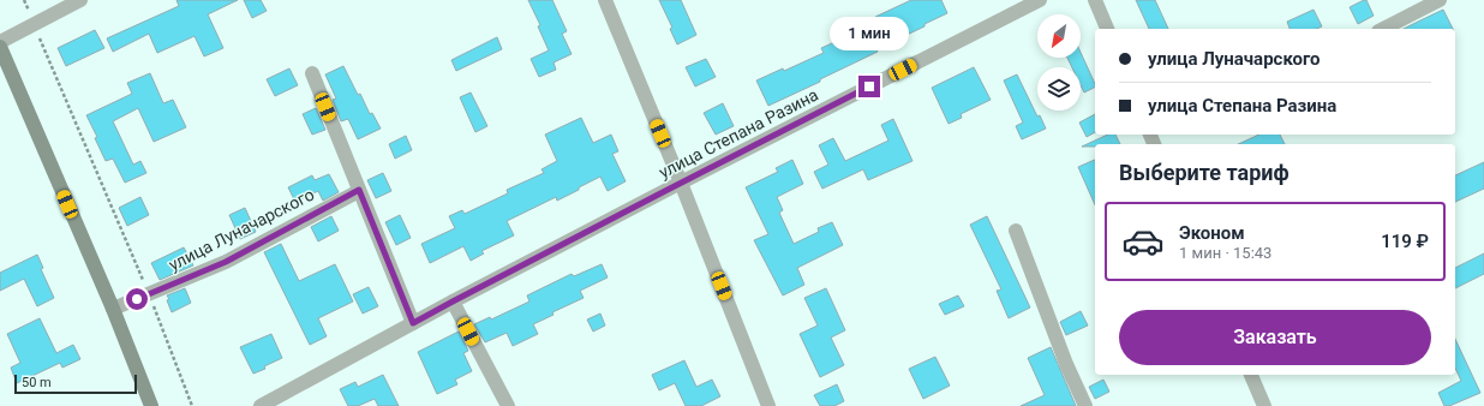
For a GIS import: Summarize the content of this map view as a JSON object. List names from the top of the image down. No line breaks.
{"streets":{"street":["улица Степана Разина","улица Луначарского"]},"scale_bar":"50 m","north":"bottom left","page":{"bubble":"1 мин","banner":["улица Луначарского","улица Степана Разина"],"heading":"Выберите тариф","list":[{"name":"Эконом","note":"1 мин · 15:43","value":"119 ₽"}],"buttons":"Заказать","scale":"50 m"}}
